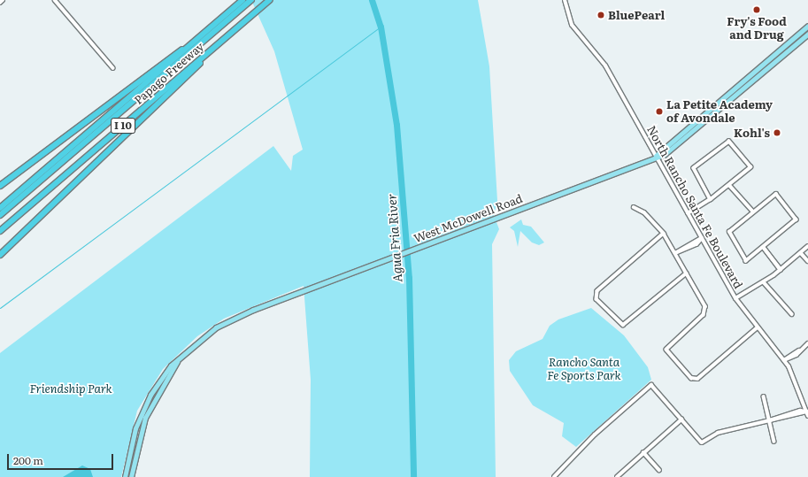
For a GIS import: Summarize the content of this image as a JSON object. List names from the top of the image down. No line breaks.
{"streets":{"highway":["Papago Freeway","I 10"],"main road":["West McDowell Road"],"street":["North Rancho Santa Fe Boulevard"]},"crossings":[["North Rancho Santa Fe Boulevard","West McDowell Road"]],"water":["Agua Fria River"],"parks":["Rancho Santa Fe Sports Park","Friendship Park"],"places":["Fry's Food and Drug","BluePearl","La Petite Academy of Avondale","Kohl's"],"scale_bar":"200 m"}
